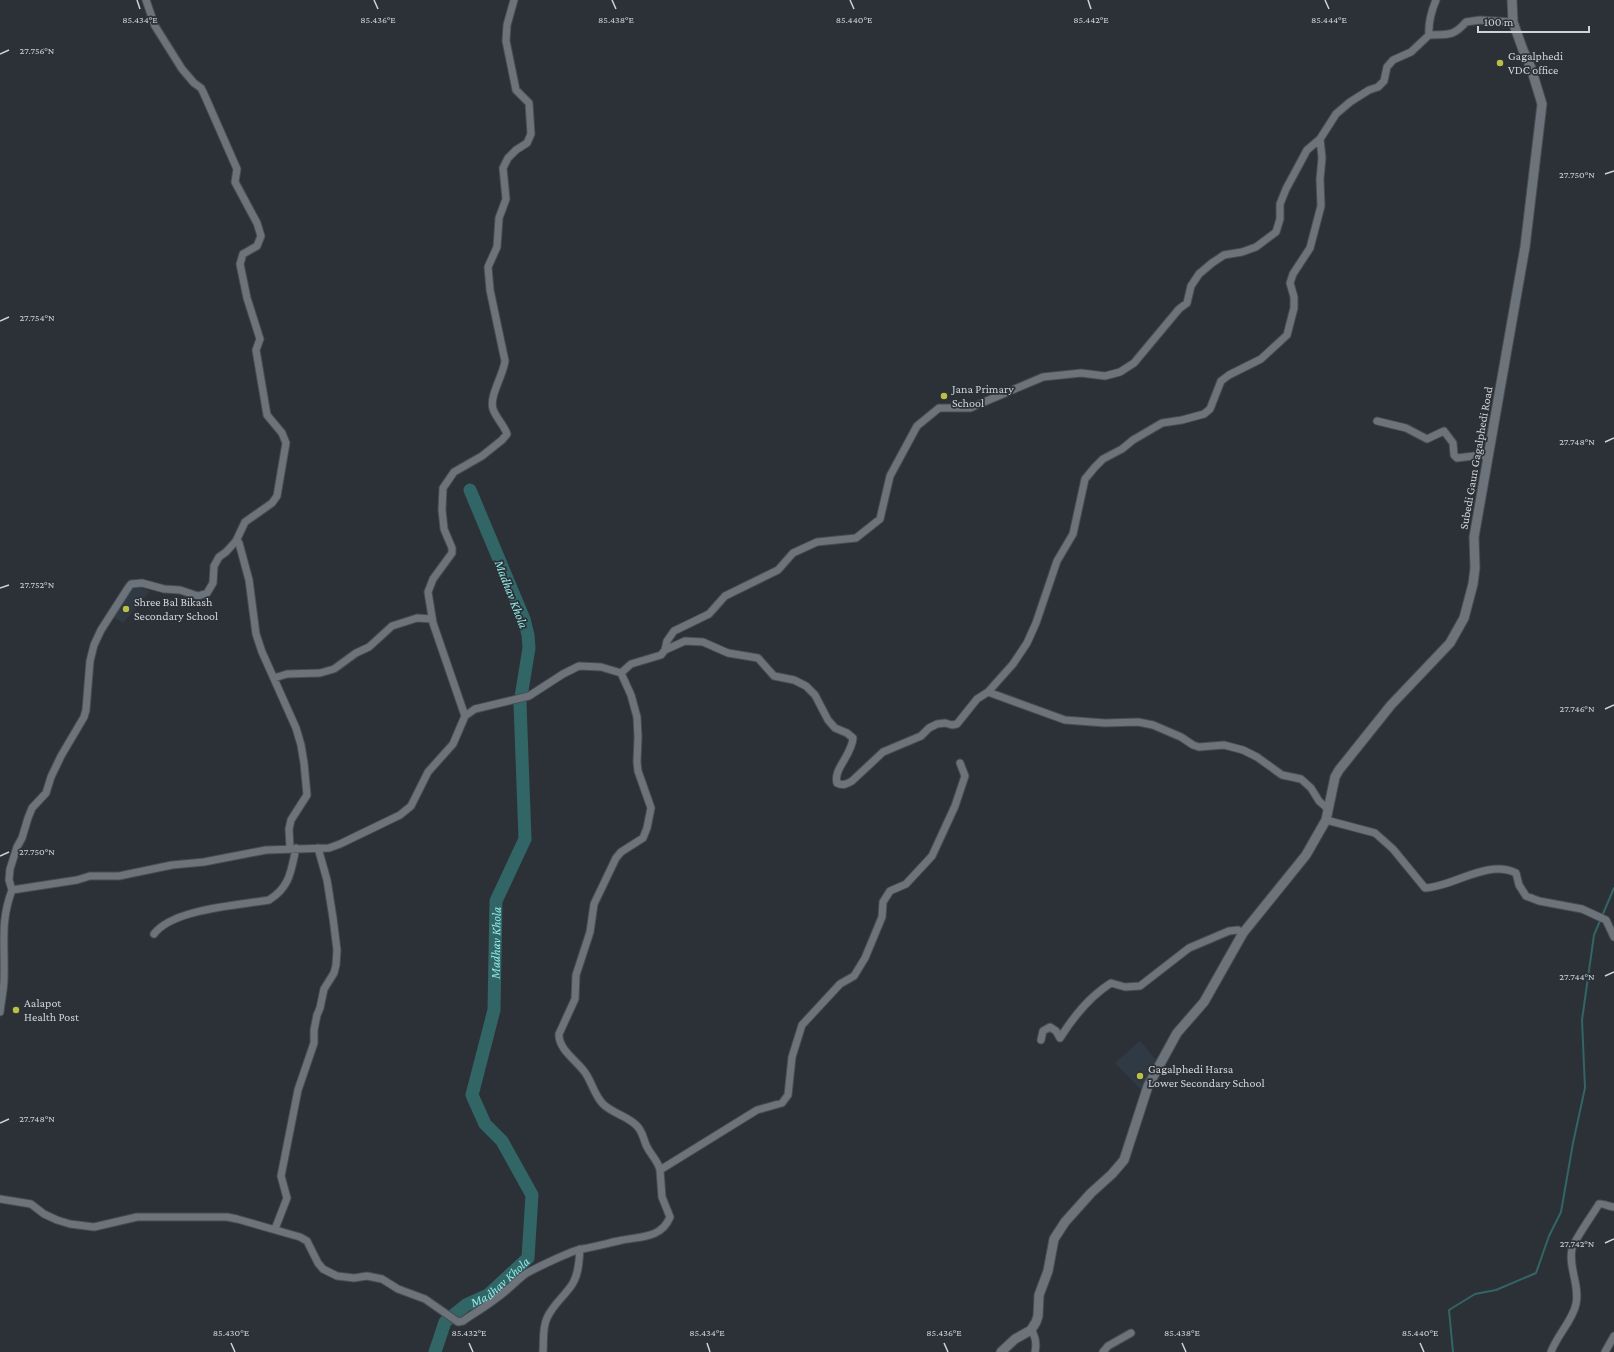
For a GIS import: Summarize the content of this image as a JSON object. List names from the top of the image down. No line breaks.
{"streets":{"street":["Subedi Gaun Gagalphedi Road"]},"water":["Madhav Khola"],"places":["Gagalphedi VDC office","Jana Primary School","Shree Bal Bikash Secondary School","Aalapot Health Post","Gagalphedi Harsa Lower Secondary School"],"scale_bar":"100 m","coordinates":["85.434°E","85.436°E","85.438°E","85.440°E","85.442°E","85.444°E","27.756°N","27.750°N","27.754°N","27.748°N","27.752°N","27.746°N","27.744°N","27.742°N","85.430°E","85.432°E"]}
